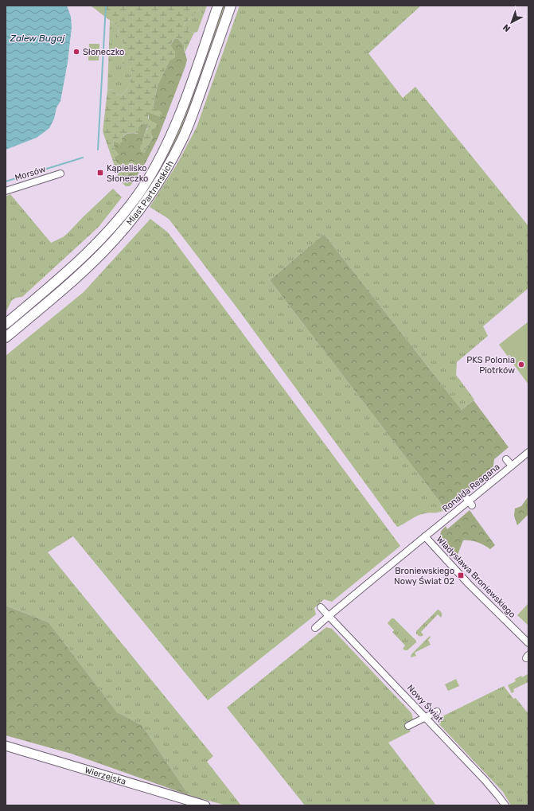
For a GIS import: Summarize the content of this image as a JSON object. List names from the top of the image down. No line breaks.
{"streets":{"main road":["Miast Partnerskich"],"street":["Morsów","Ronalda Reagana","Władysława Broniewskiego","Nowy Świat","Wierzejska"]},"crossings":[["Ronalda Reagana","Władysława Broniewskiego"]],"water":["Zalew Bugaj"],"places":{"other":["Słoneczko","PKS Polonia Piotrków"],"transit":["Kąpielisko Słoneczko","Broniewskiego Nowy Świat 02"]},"north":"bottom left"}
